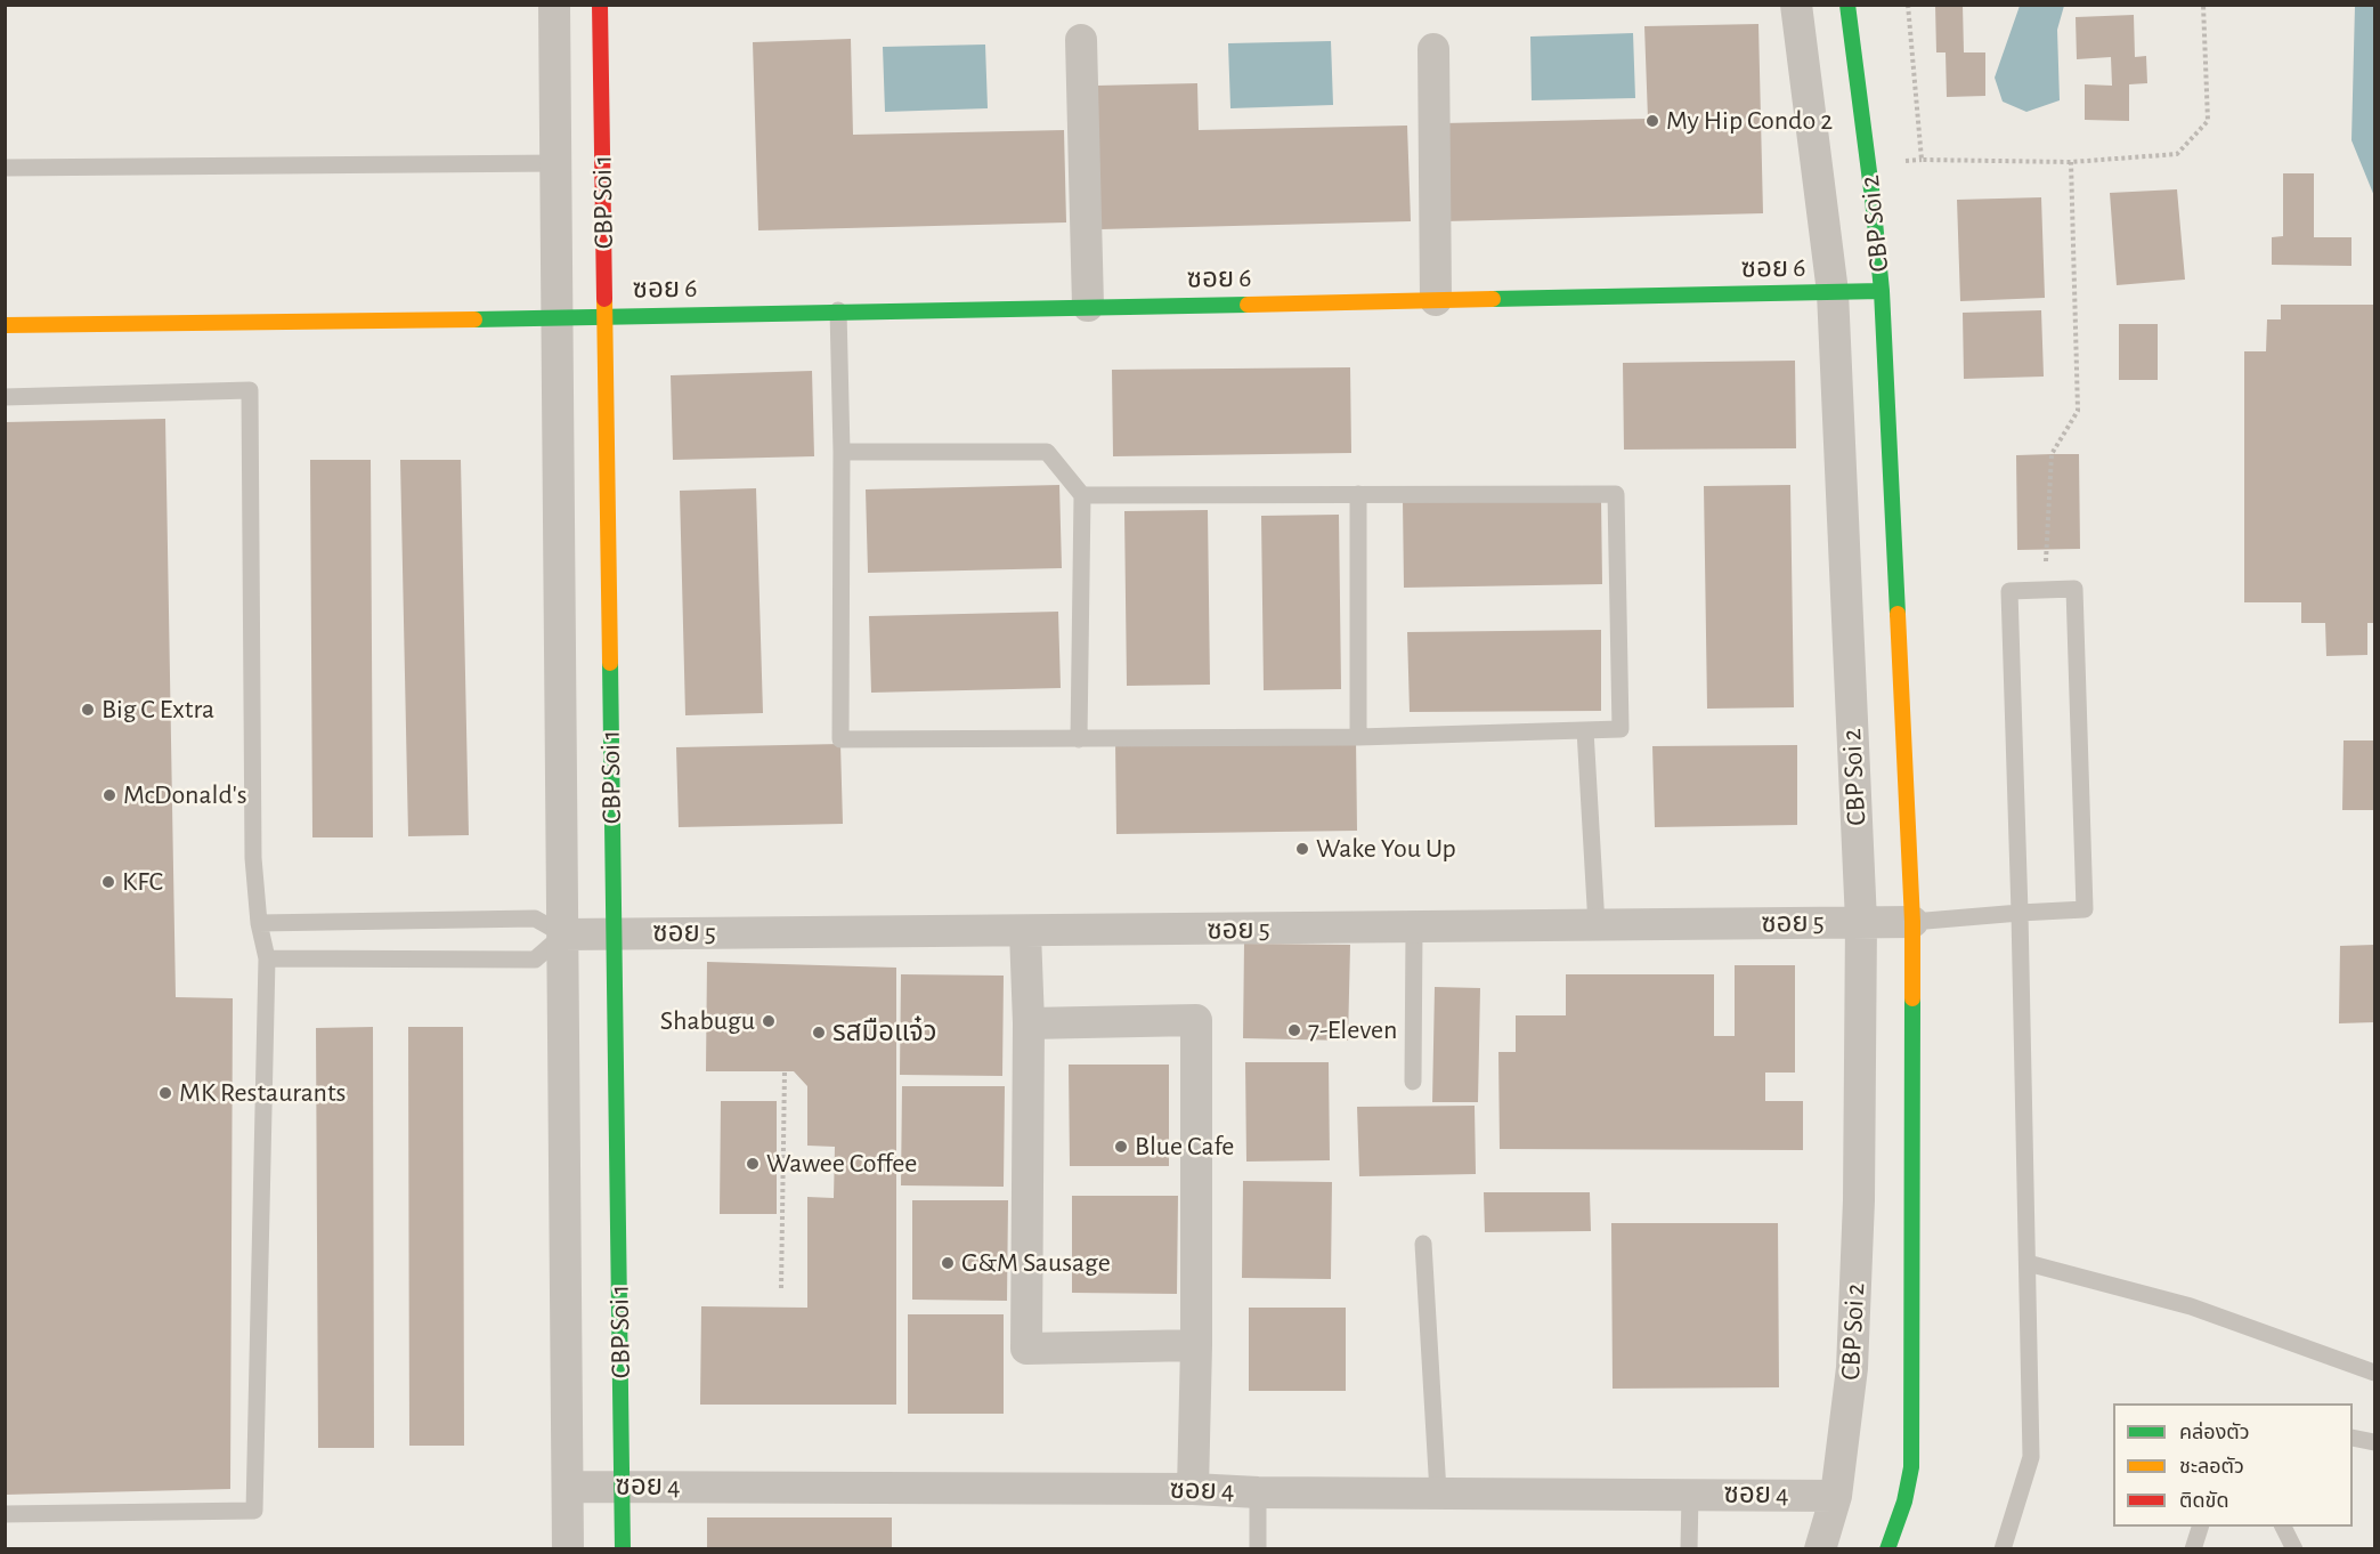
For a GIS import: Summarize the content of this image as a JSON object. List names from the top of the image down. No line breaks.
{"streets":{"street":["CBP Soi 1","CBP Soi 2","ซอย 6","ซอย 5","ซอย 4"]},"crossings":[["CBP Soi 1","ซอย 6"],["CBP Soi 1","ซอย 5"],["CBP Soi 1","ซอย 4"],["CBP Soi 2","ซอย 6"],["CBP Soi 2","ซอย 5"],["CBP Soi 2","ซอย 4"]],"places":["My Hip Condo 2","Big C Extra","McDonald's","Wake You Up","KFC","Shabugu","7-Eleven","รสมือแจ๋ว","MK Restaurants","Blue Cafe","Wawee Coffee","G&M Sausage"],"legend":["คล่องตัว","ชะลอตัว","ติดขัด"]}
